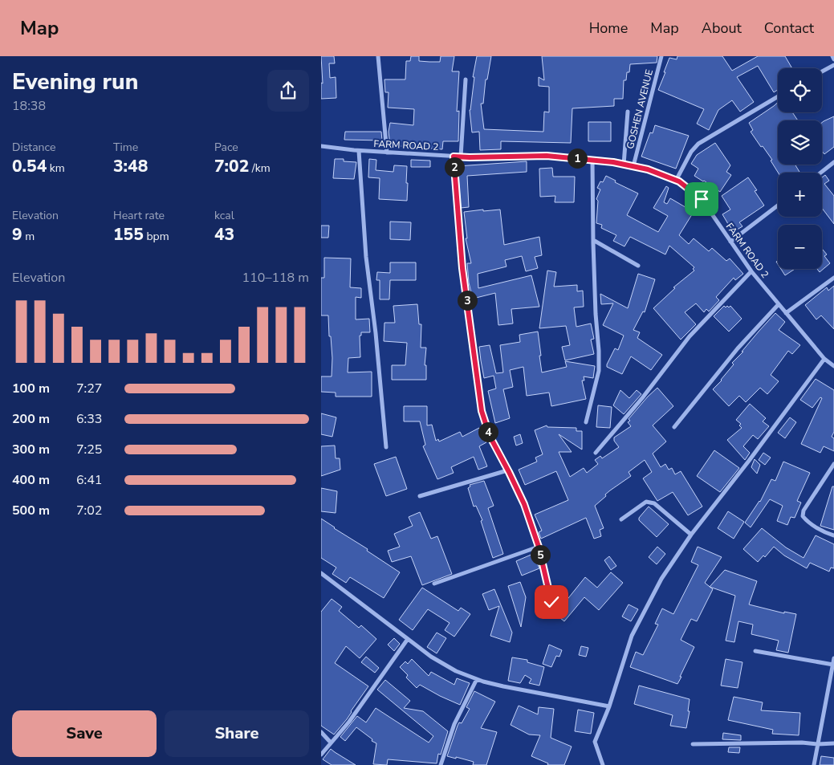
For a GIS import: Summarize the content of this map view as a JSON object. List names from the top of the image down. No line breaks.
{"streets":{"street":["GOSHEN AVENUE","FARM ROAD 2"]},"crossings":[["GOSHEN AVENUE","FARM ROAD 2"]],"page":{"header":"Map","nav":["Home","Map","About","Contact"],"heading":["Evening run","18:38"],"map_buttons":["+","−"],"stats":[["Distance","0.54 km"],["Time","3:48"],["Pace","7:02 /km"],["Elevation","9 m"],["Heart rate","155 bpm"],["kcal","43"]],"pins":["1","2","3","4","5"],"chart":["Elevation","110–118 m"],"list":[{"name":"100 m","note":"7:27"},{"name":"200 m","note":"6:33"},{"name":"300 m","note":"7:25"},{"name":"400 m","note":"6:41"},{"name":"500 m","note":"7:02"}],"buttons":["Save","Share"]}}
